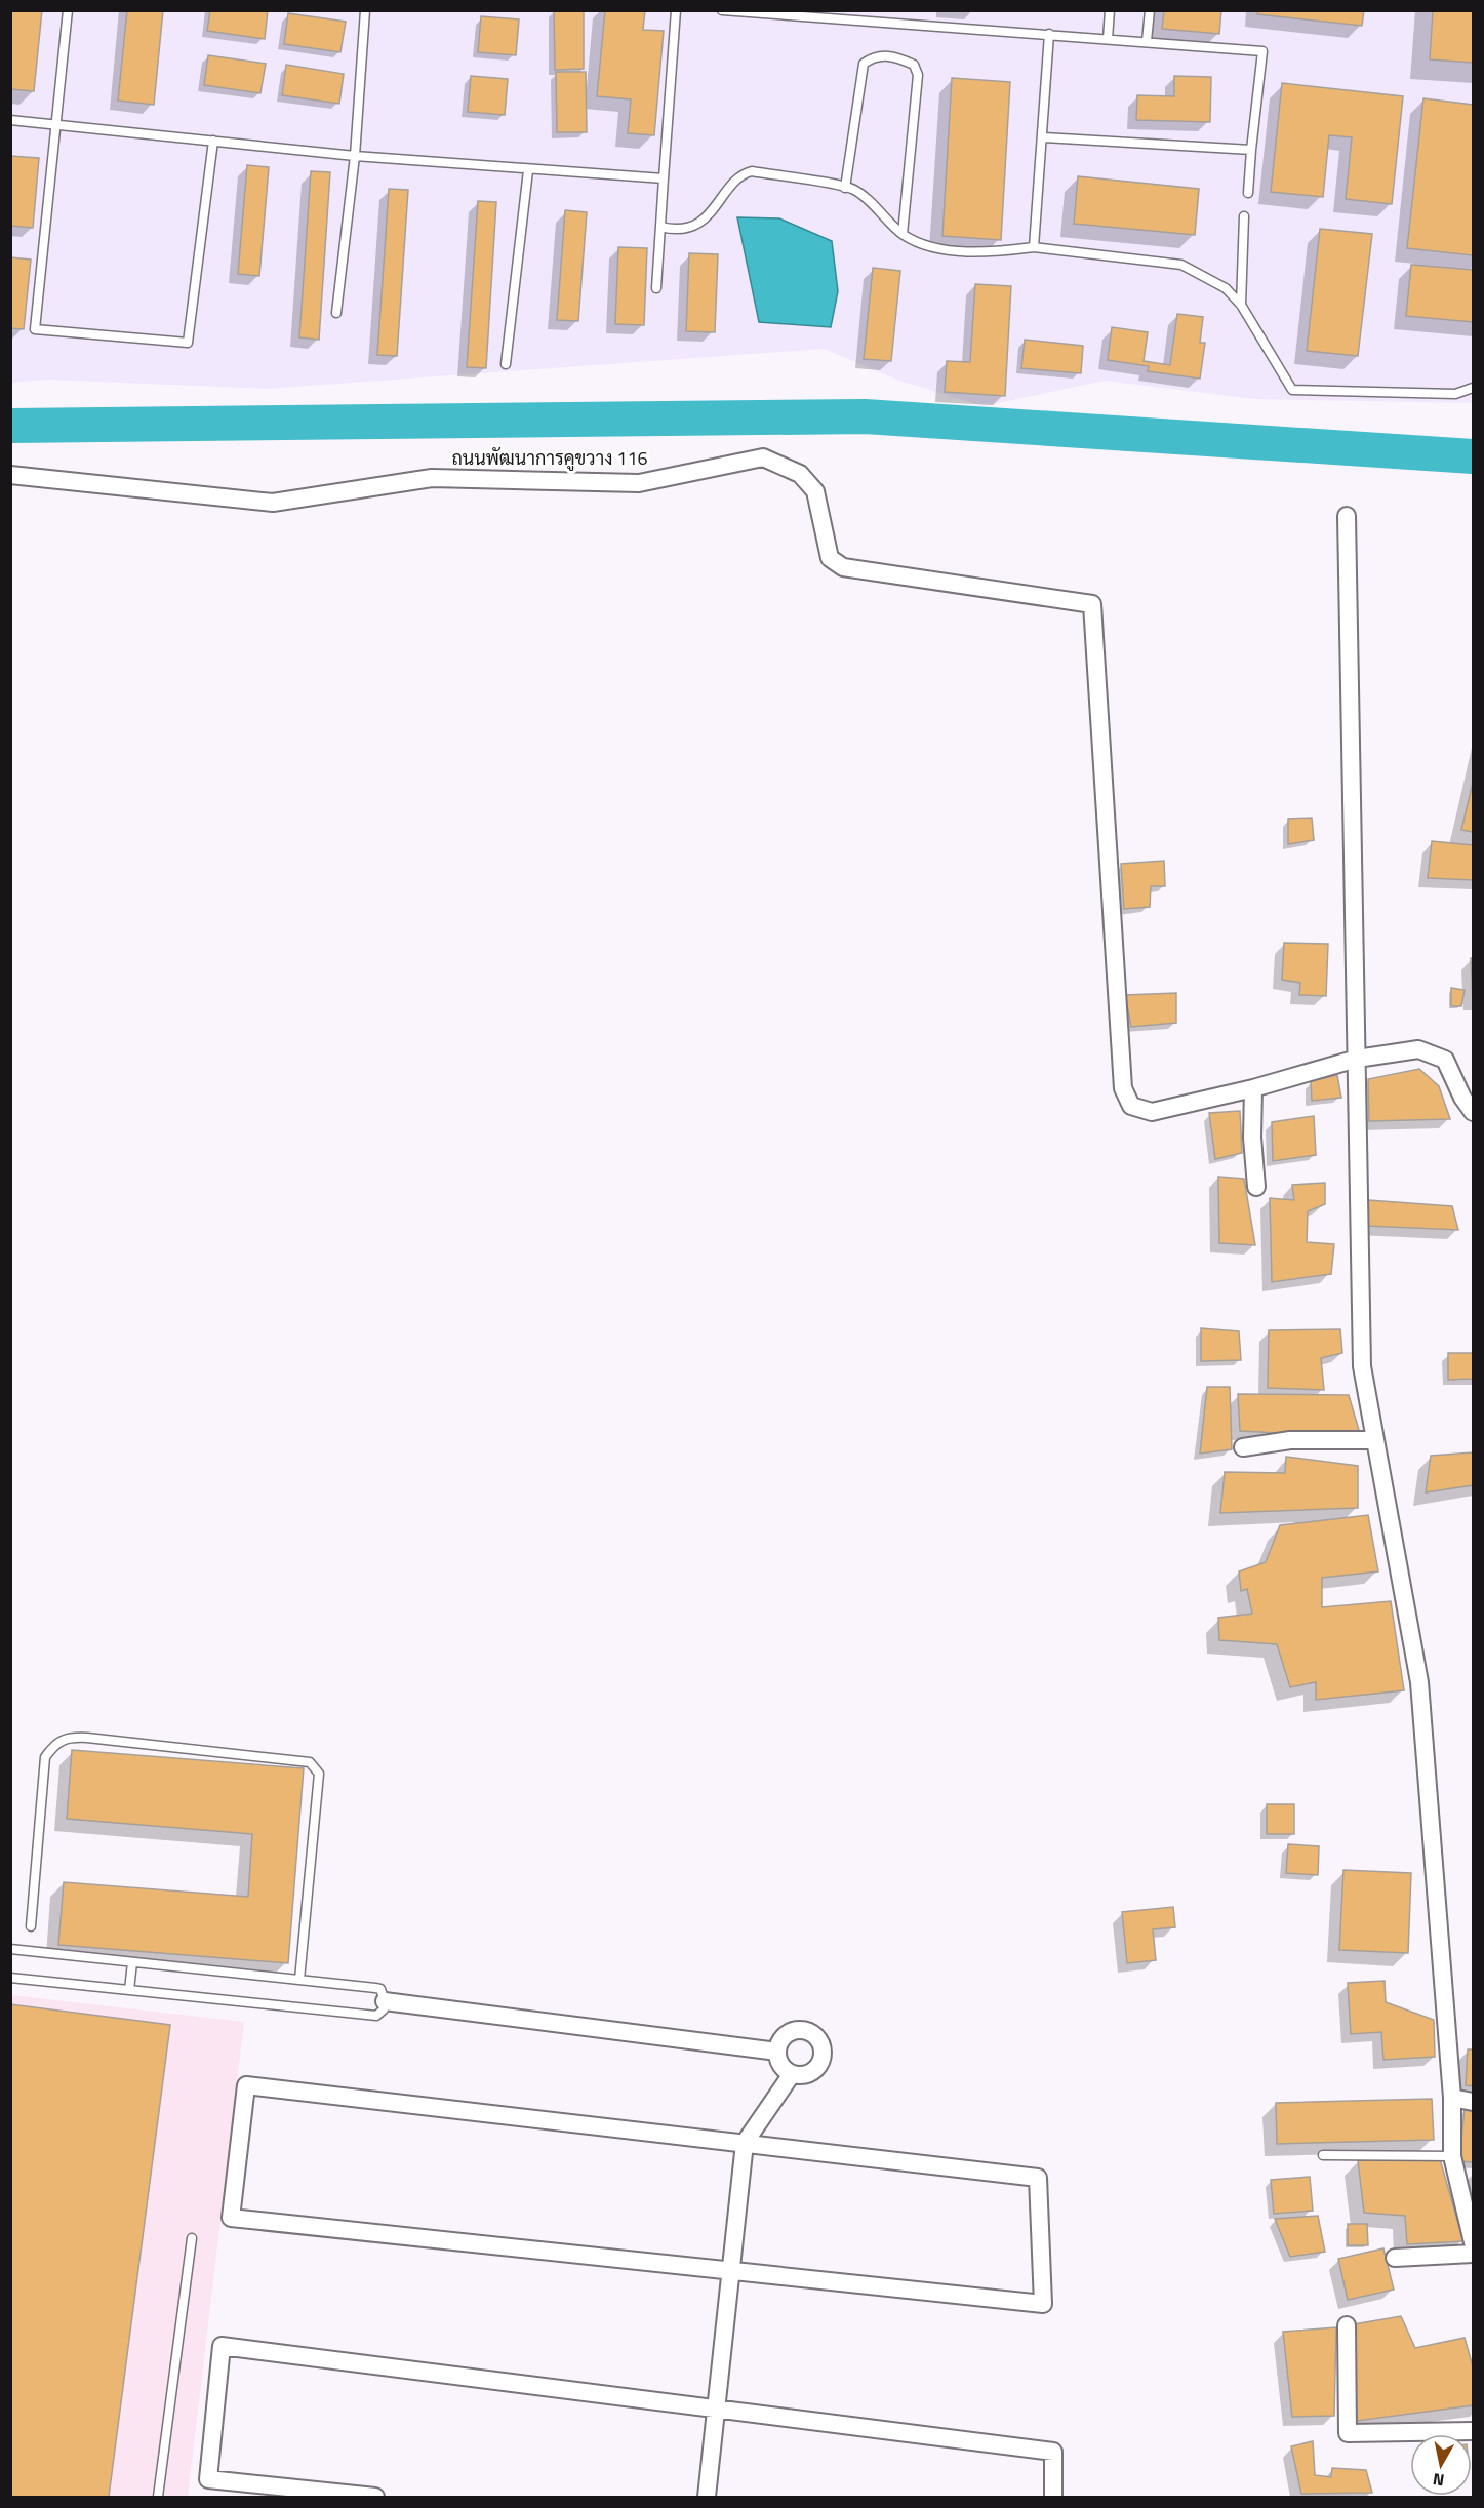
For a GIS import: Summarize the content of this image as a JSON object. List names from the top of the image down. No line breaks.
{"streets":{"street":["ถนนพัฒนาการคูขวาง 116"]},"north":"bottom"}
